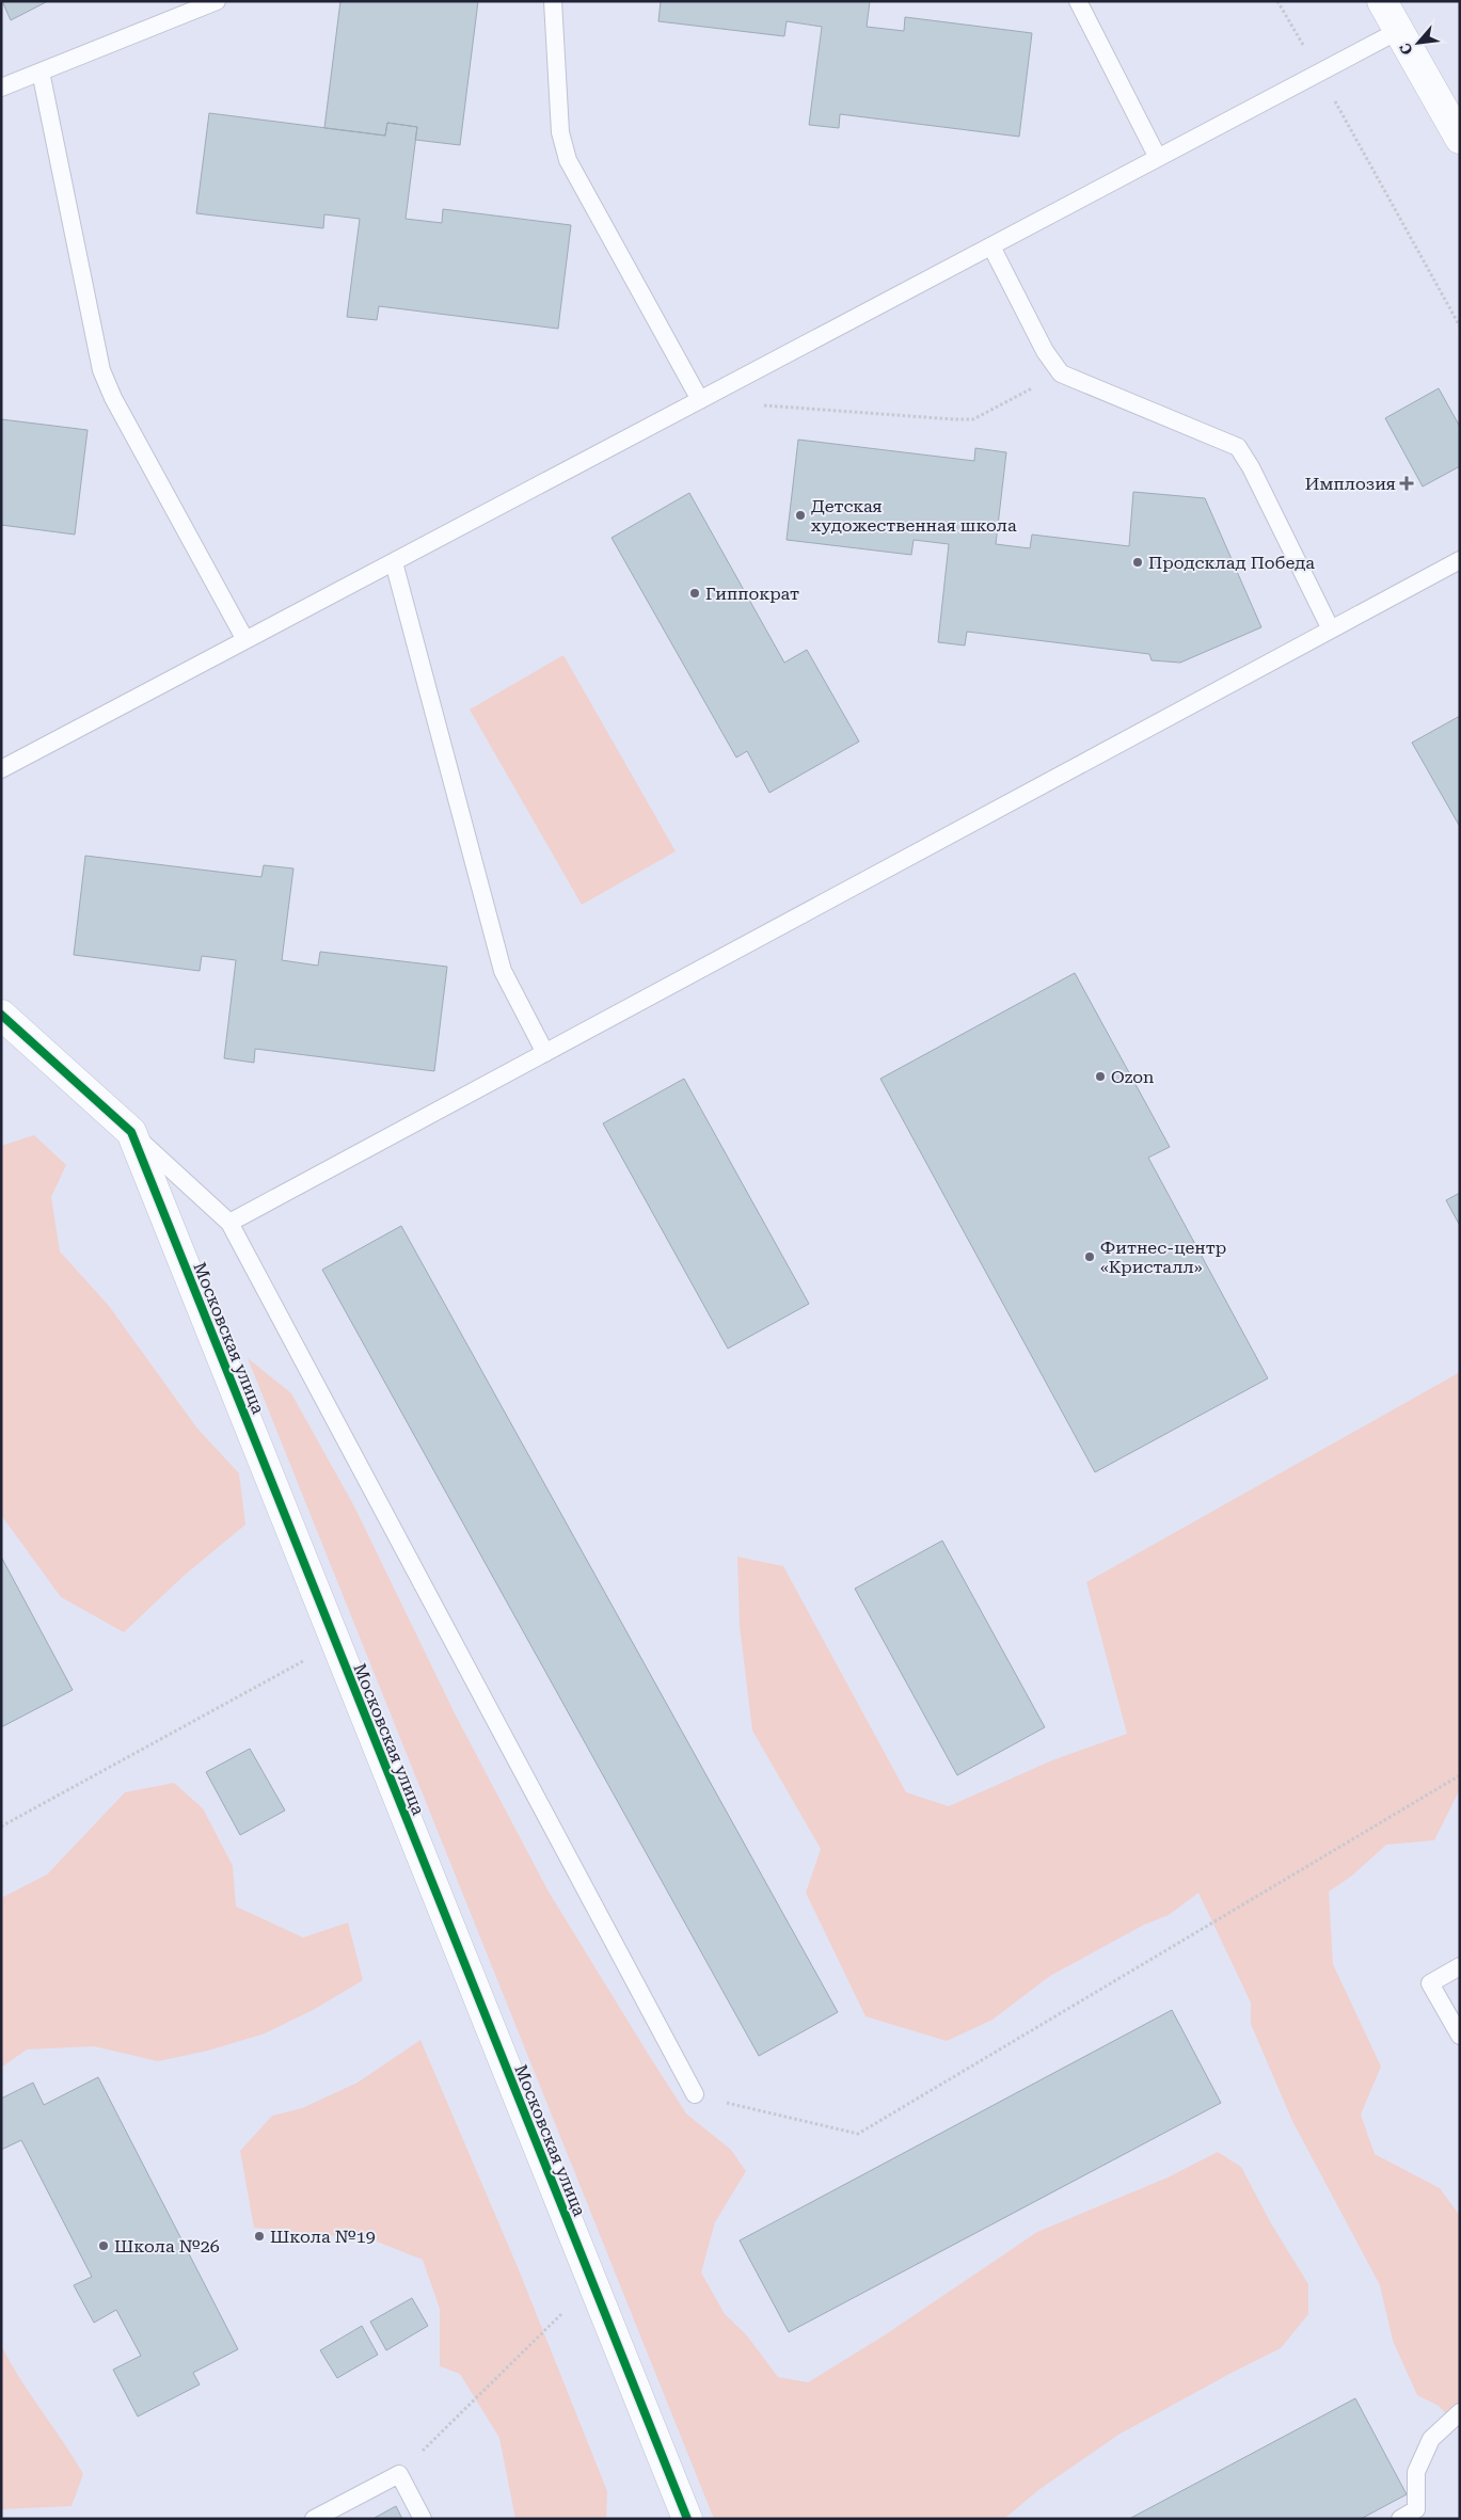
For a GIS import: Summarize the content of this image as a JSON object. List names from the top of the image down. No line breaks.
{"streets":{"main road":["Московская улица"]},"places":{"health":["Имплозия"],"other":["Детская художественная школа","Продсклад Победа","Гиппократ","Ozon","Фитнес-центр «Кристалл»","Школа №19","Школа №26"]},"north":"bottom left"}
